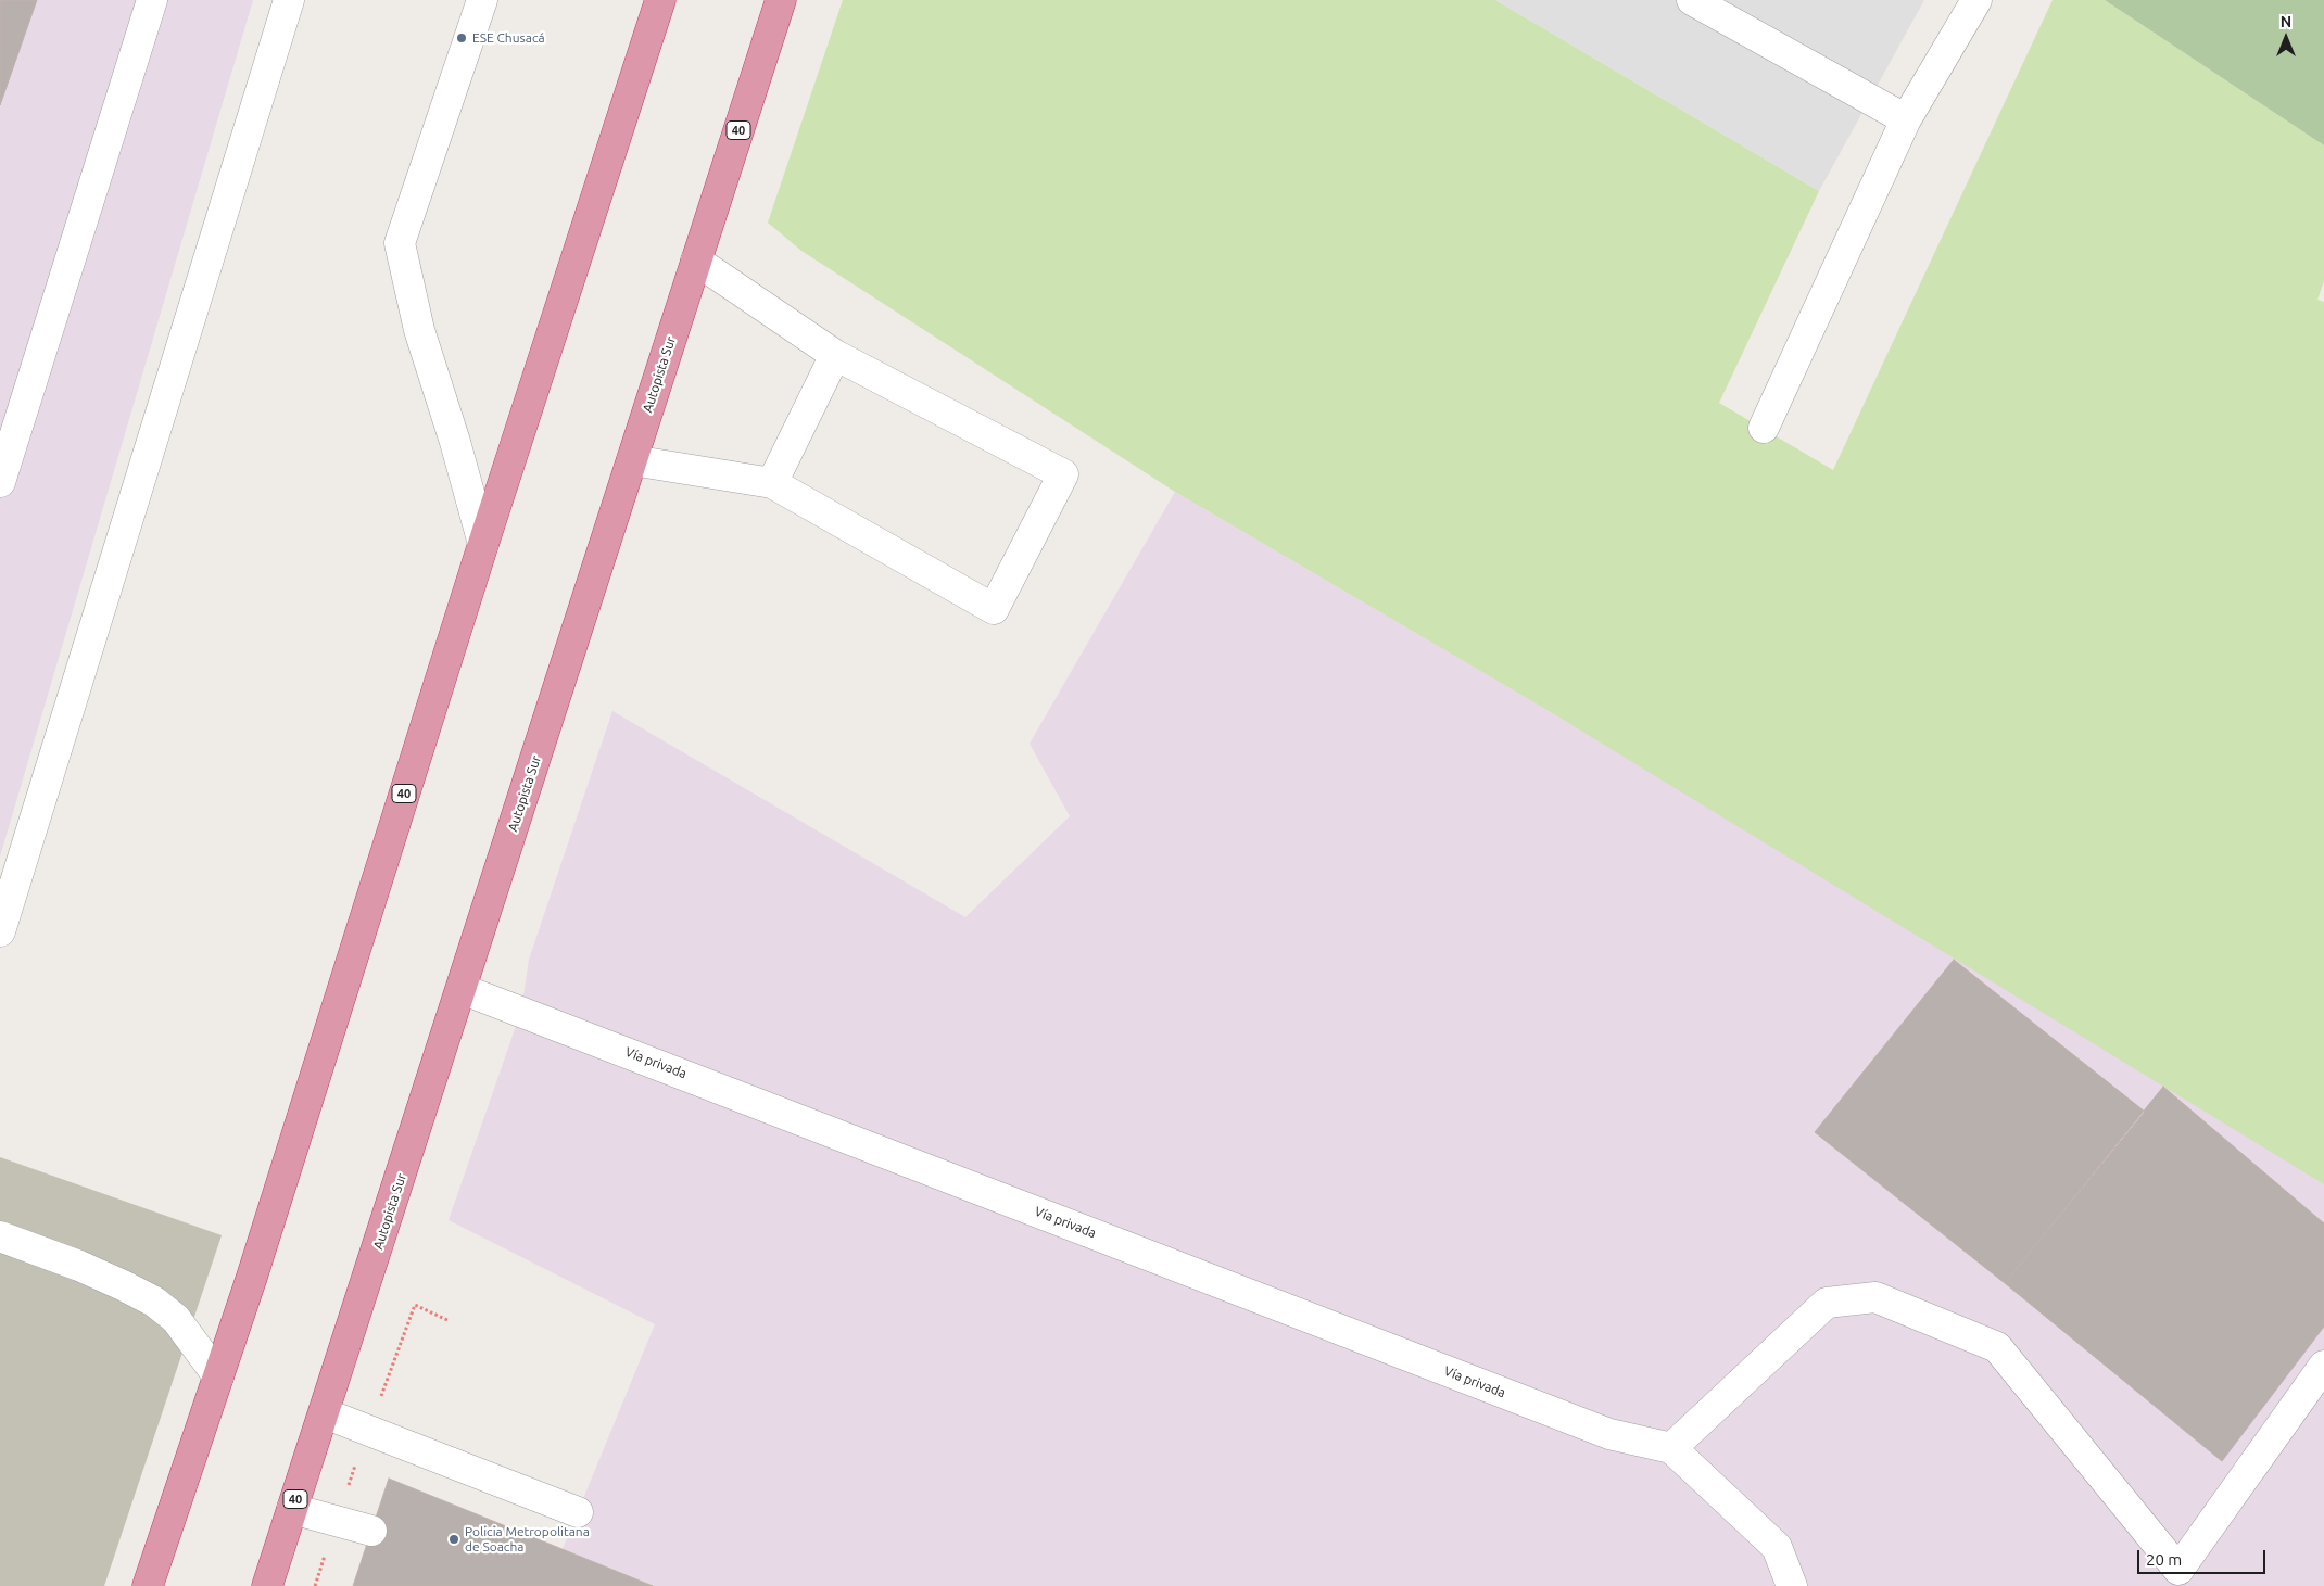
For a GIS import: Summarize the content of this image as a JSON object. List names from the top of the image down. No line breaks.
{"streets":{"highway":["40","Autopista Sur"],"street":["Vía privada"]},"crossings":[["Autopista Sur","Vía privada"]],"places":["ESE Chusacá","Policia Metropolitana de Soacha"],"scale_bar":"20 m","north":"top"}
